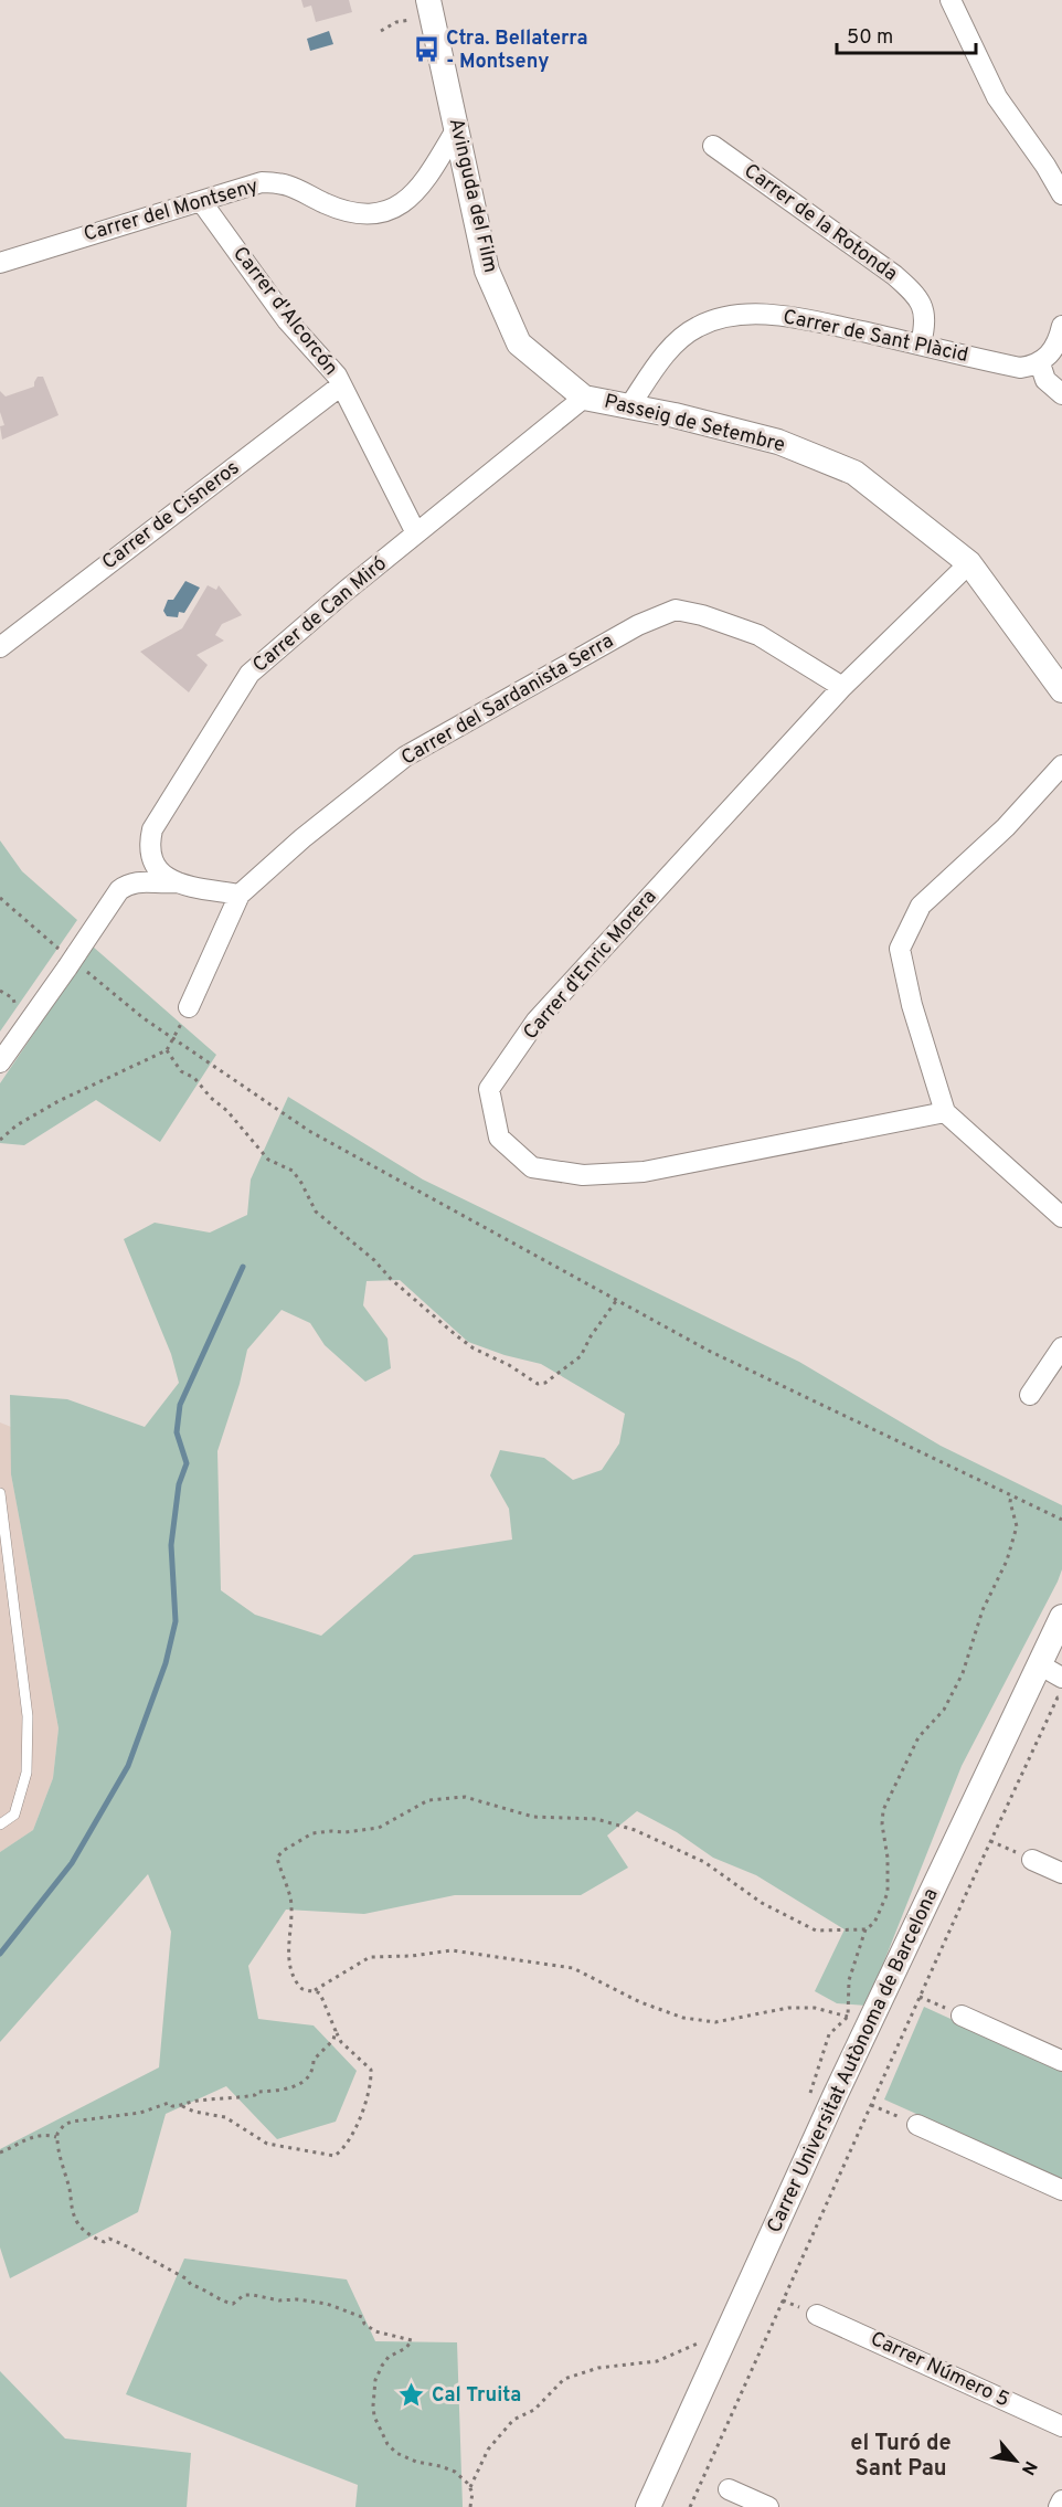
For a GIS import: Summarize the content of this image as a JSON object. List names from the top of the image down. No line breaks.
{"streets":{"street":["Avinguda del Film","Carrer del Montseny","Carrer de la Rotonda","Carrer d'Alcorcón","Carrer de Sant Plàcid","Passeig de Setembre","Carrer de Cisneros","Carrer de Can Miró","Carrer del Sardanista Serra","Carrer d'Enric Morera","Carrer Universitat Autònoma de Barcelona","Carrer Número 5"]},"crossings":[["Avinguda del Film","Carrer del Montseny"],["Avinguda del Film","Passeig de Setembre"],["Avinguda del Film","Carrer de Can Miró"],["Carrer del Montseny","Carrer d'Alcorcón"],["Carrer de la Rotonda","Carrer de Sant Plàcid"],["Carrer d'Alcorcón","Carrer de Cisneros"],["Carrer d'Alcorcón","Carrer de Can Miró"],["Carrer de Sant Plàcid","Passeig de Setembre"],["Passeig de Setembre","Carrer de Can Miró"],["Passeig de Setembre","Carrer d'Enric Morera"],["Carrer de Can Miró","Carrer del Sardanista Serra"],["Carrer del Sardanista Serra","Carrer d'Enric Morera"]],"districts":["el Turó de Sant Pau"],"places":{"bus stop":["Ctra. Bellaterra - Montseny"],"place":["Cal Truita"]},"scale_bar":"50 m","north":"bottom right"}
